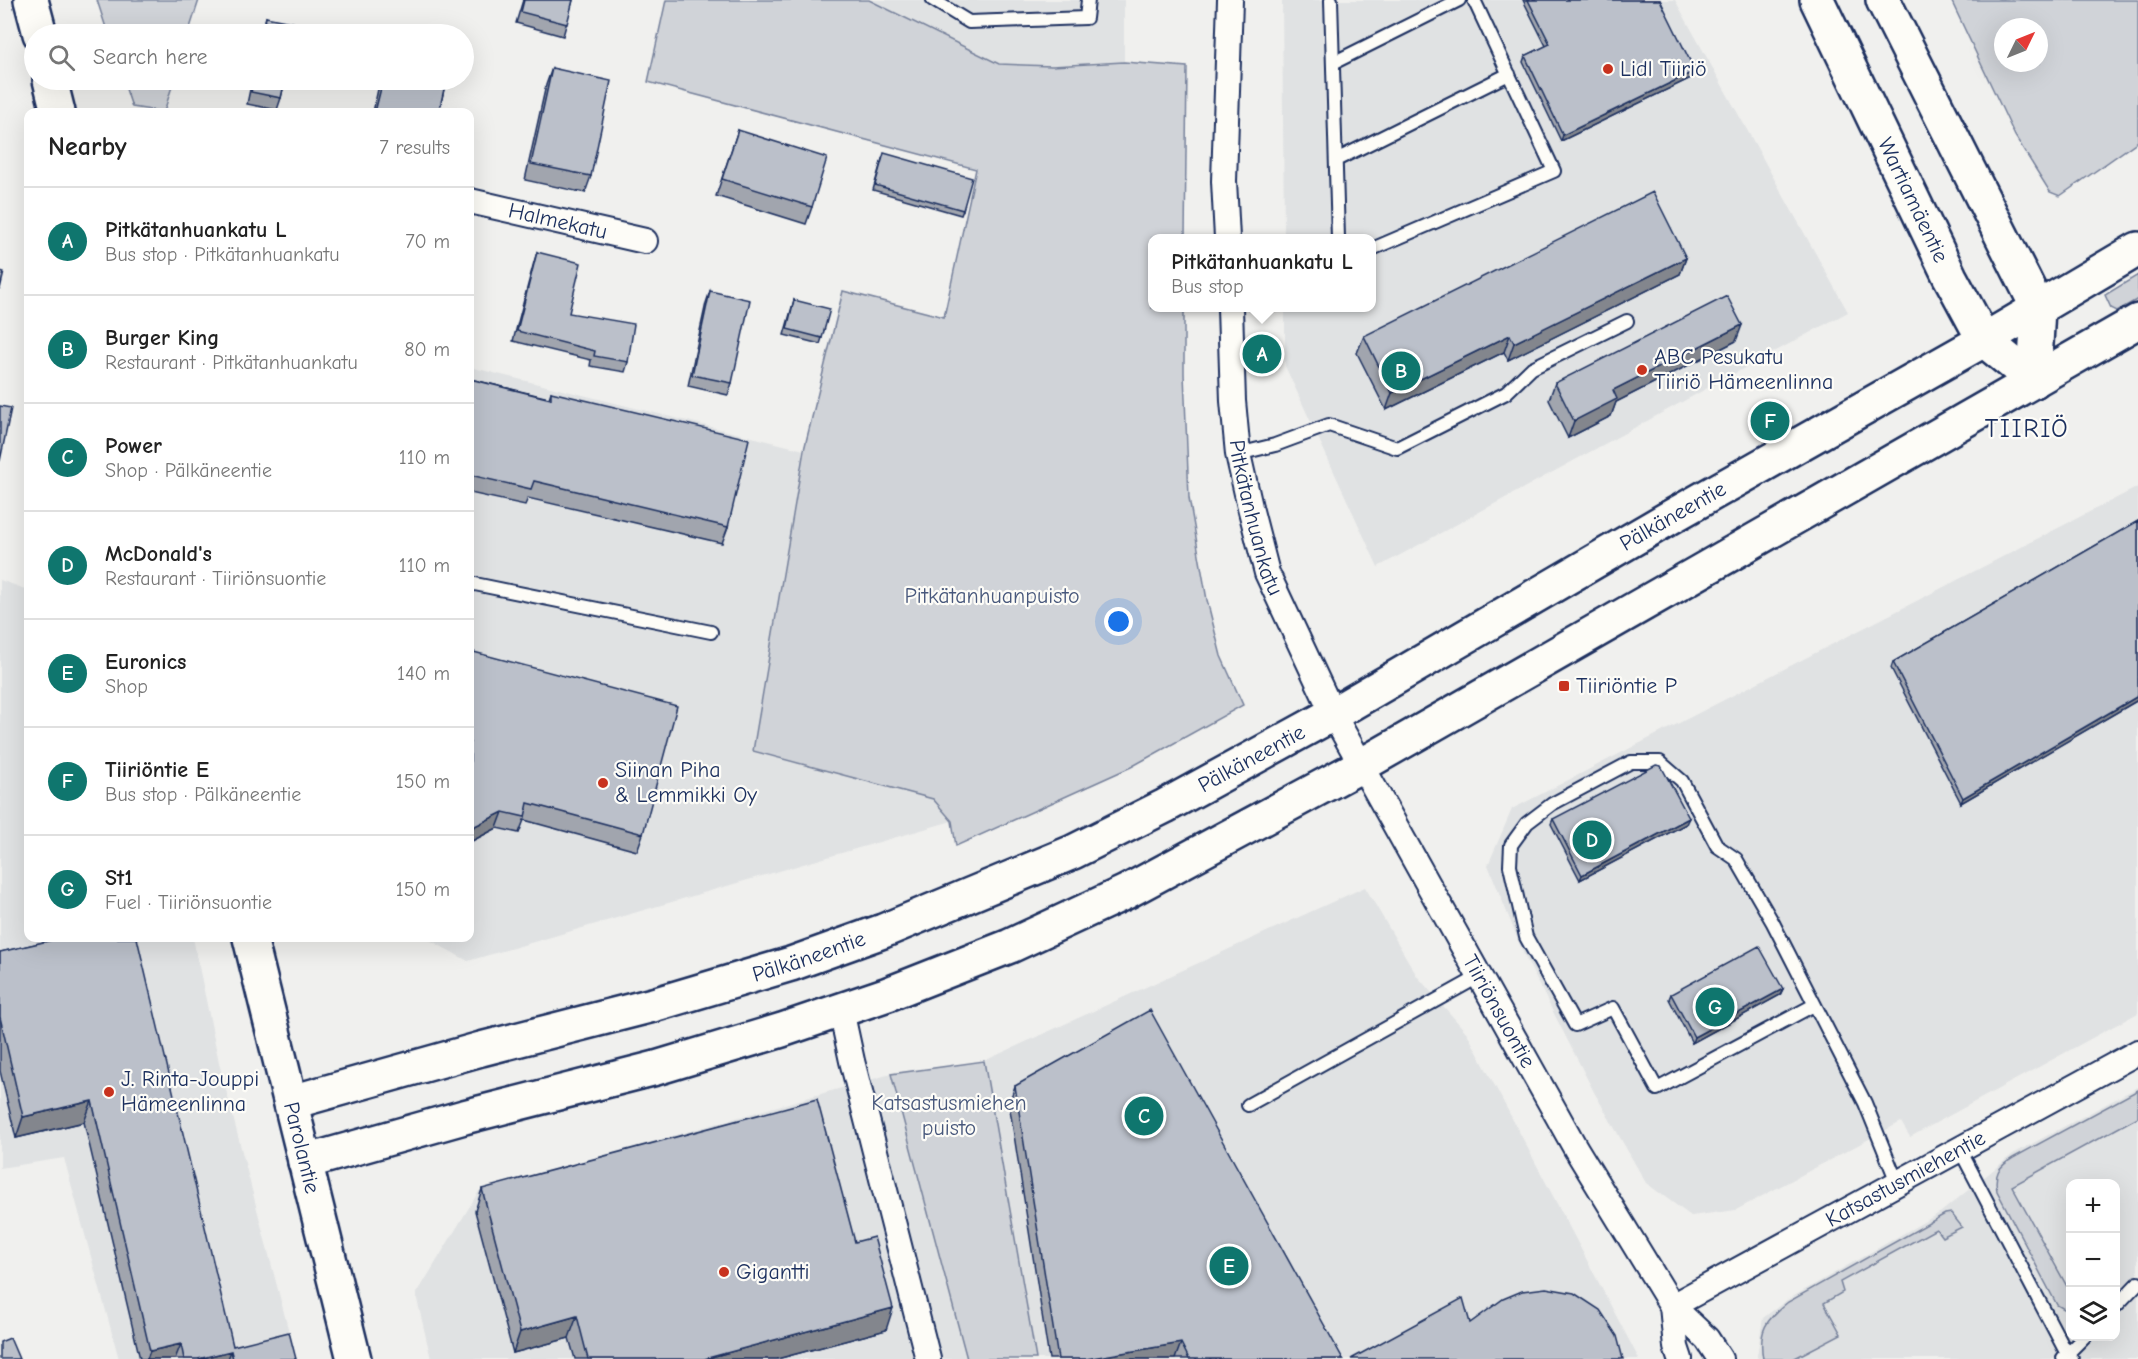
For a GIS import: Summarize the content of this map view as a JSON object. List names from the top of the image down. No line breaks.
{"streets":{"main road":["Wartiamäentie","Pälkäneentie","Parolantie"],"street":["Halmekatu","Pitkätanhuankatu","Tiiriönsuontie","Katsastusmiehentie"]},"crossings":[["Wartiamäentie","Pälkäneentie"],["Pitkätanhuankatu","Pälkäneentie"],["Pitkätanhuankatu","Tiiriönsuontie"],["Pälkäneentie","Tiiriönsuontie"],["Pälkäneentie","Parolantie"],["Tiiriönsuontie","Katsastusmiehentie"]],"districts":["TIIRIÖ"],"parks":["Pitkätanhuanpuisto","Katsastusmiehen puisto"],"places":{"other":["Lidl Tiiriö","ABC Pesukatu Tiiriö Hämeenlinna","Siinan Piha & Lemmikki Oy","J. Rinta-Jouppi Hämeenlinna","Gigantti"],"transit":["Tiiriöntie P"]},"north":"top right","page":{"search":"Search here","heading":["Nearby","7 results"],"list":[{"mark":"A","name":"Pitkätanhuankatu L","note":"Bus stop · Pitkätanhuankatu","value":"70 m"},{"mark":"B","name":"Burger King","note":"Restaurant · Pitkätanhuankatu","value":"80 m"},{"mark":"C","name":"Power","note":"Shop · Pälkäneentie","value":"110 m"},{"mark":"D","name":"McDonald's","note":"Restaurant · Tiiriönsuontie","value":"110 m"},{"mark":"E","name":"Euronics","note":"Shop","value":"140 m"},{"mark":"F","name":"Tiiriöntie E","note":"Bus stop · Pälkäneentie","value":"150 m"},{"mark":"G","name":"St1","note":"Fuel · Tiiriönsuontie","value":"150 m"}],"popup":["Pitkätanhuankatu L","Bus stop"],"pins":["A","B","F","D","G","C","E"],"map_buttons":["+","−"]}}
